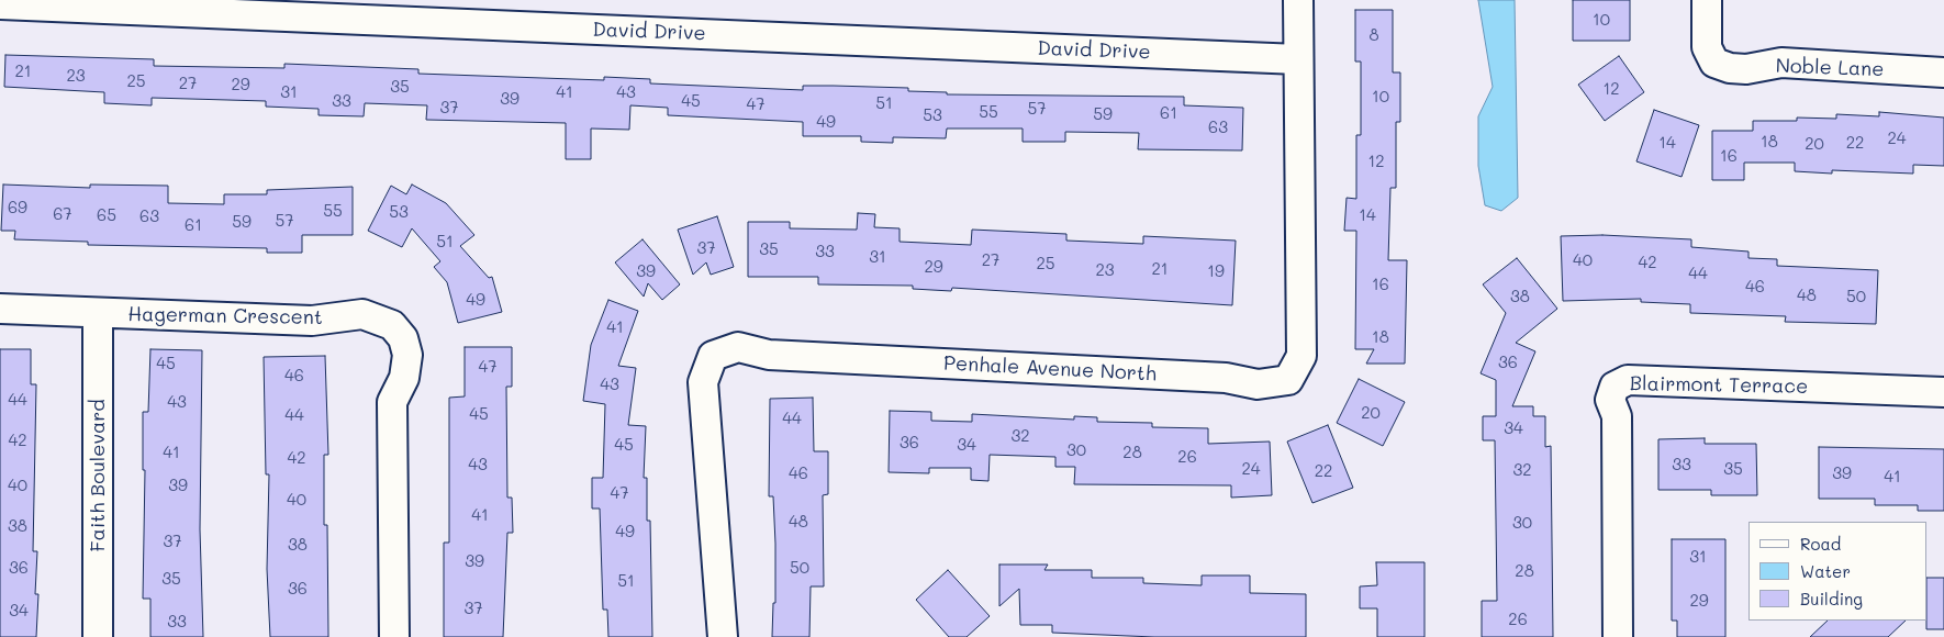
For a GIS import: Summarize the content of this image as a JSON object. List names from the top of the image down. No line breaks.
{"streets":{"street":["David Drive","Noble Lane","Hagerman Crescent","Penhale Avenue North","Blairmont Terrace","Faith Boulevard"]},"crossings":[["David Drive","Penhale Avenue North"],["Hagerman Crescent","Faith Boulevard"]],"house_numbers":["10","8","21","23","25","27","29","35","12","31","41","43","10","39","33","45","51","47","37","57","55","61","59","53","49","63","24","18","14","22","20","16","12","69","55","53","67","65","14","63","57","59","61","51","37","35","33","31","27","40","42","25","29","21","23","39","19","44","16","46","48","38","50","49","41","18","36","45","47","46","43","44","43","20","45","44","44","34","32","42","36","45","34","30","41","28","26","42","43","33","24","35","32","22","46","39","41","40","39","47","40","41","48","30","38","49","37","38","31","39","36","50","28","35","51","36","29","37","34","26","33"],"legend":["Road","Water","Building"]}
